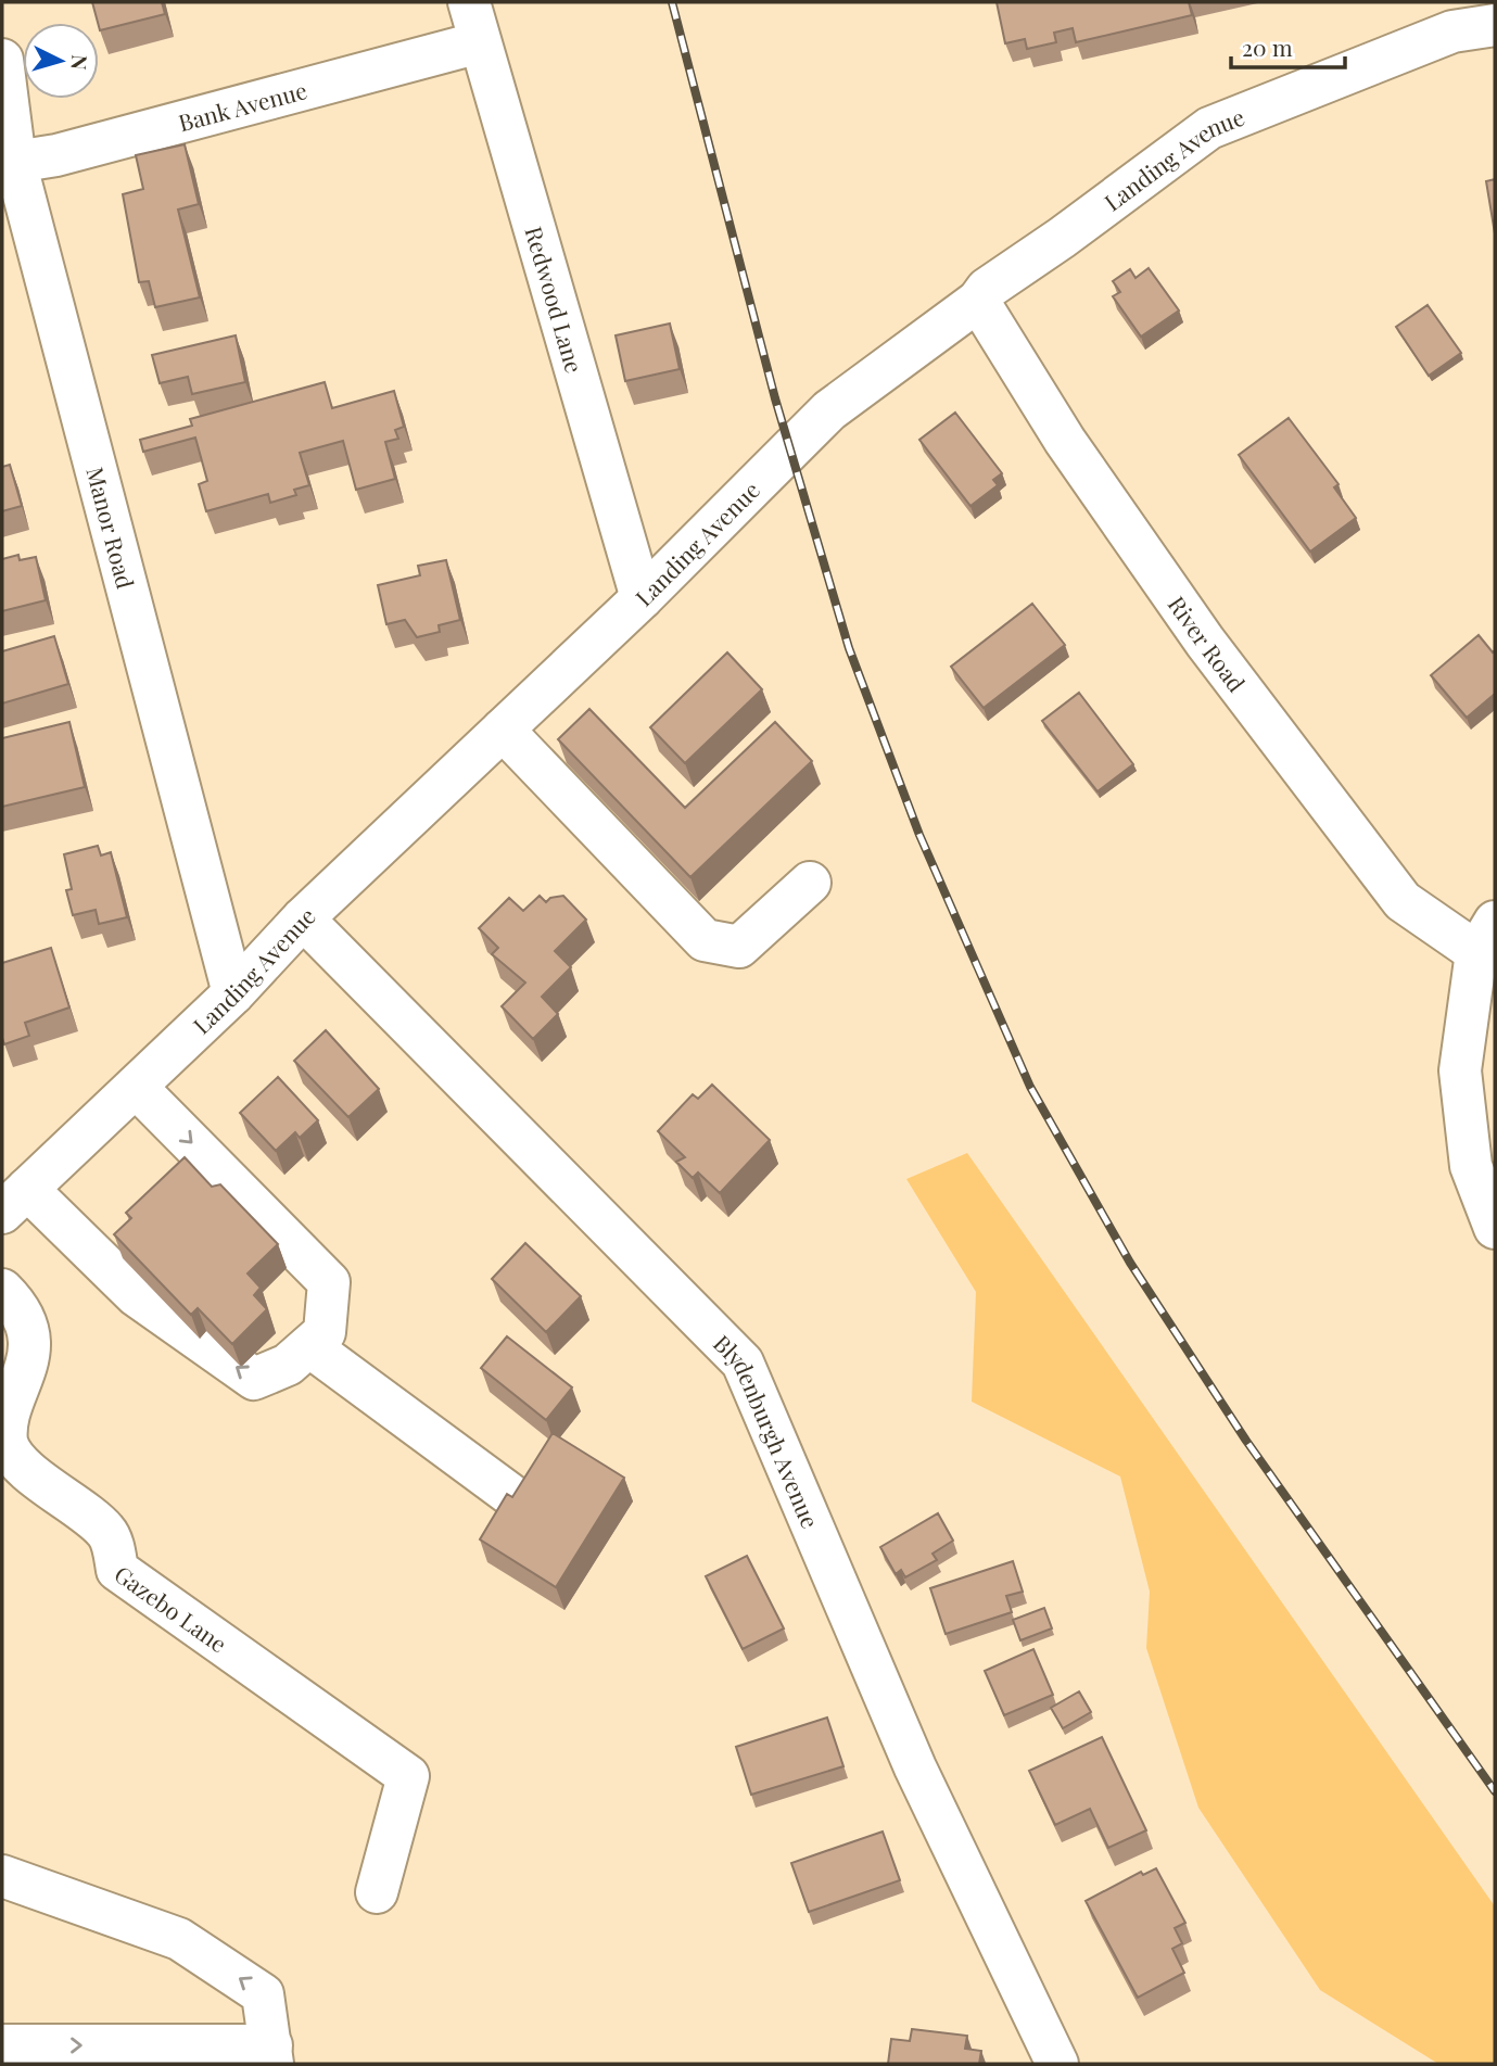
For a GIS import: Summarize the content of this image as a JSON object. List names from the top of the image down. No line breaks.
{"streets":{"street":["Bank Avenue","Landing Avenue","Redwood Lane","Manor Road","River Road","Blydenburgh Avenue","Gazebo Lane"]},"crossings":[["Bank Avenue","Redwood Lane"],["Bank Avenue","Manor Road"],["Landing Avenue","Redwood Lane"],["Landing Avenue","Manor Road"],["Landing Avenue","River Road"],["Landing Avenue","Blydenburgh Avenue"]],"scale_bar":"20 m","north":"right"}
